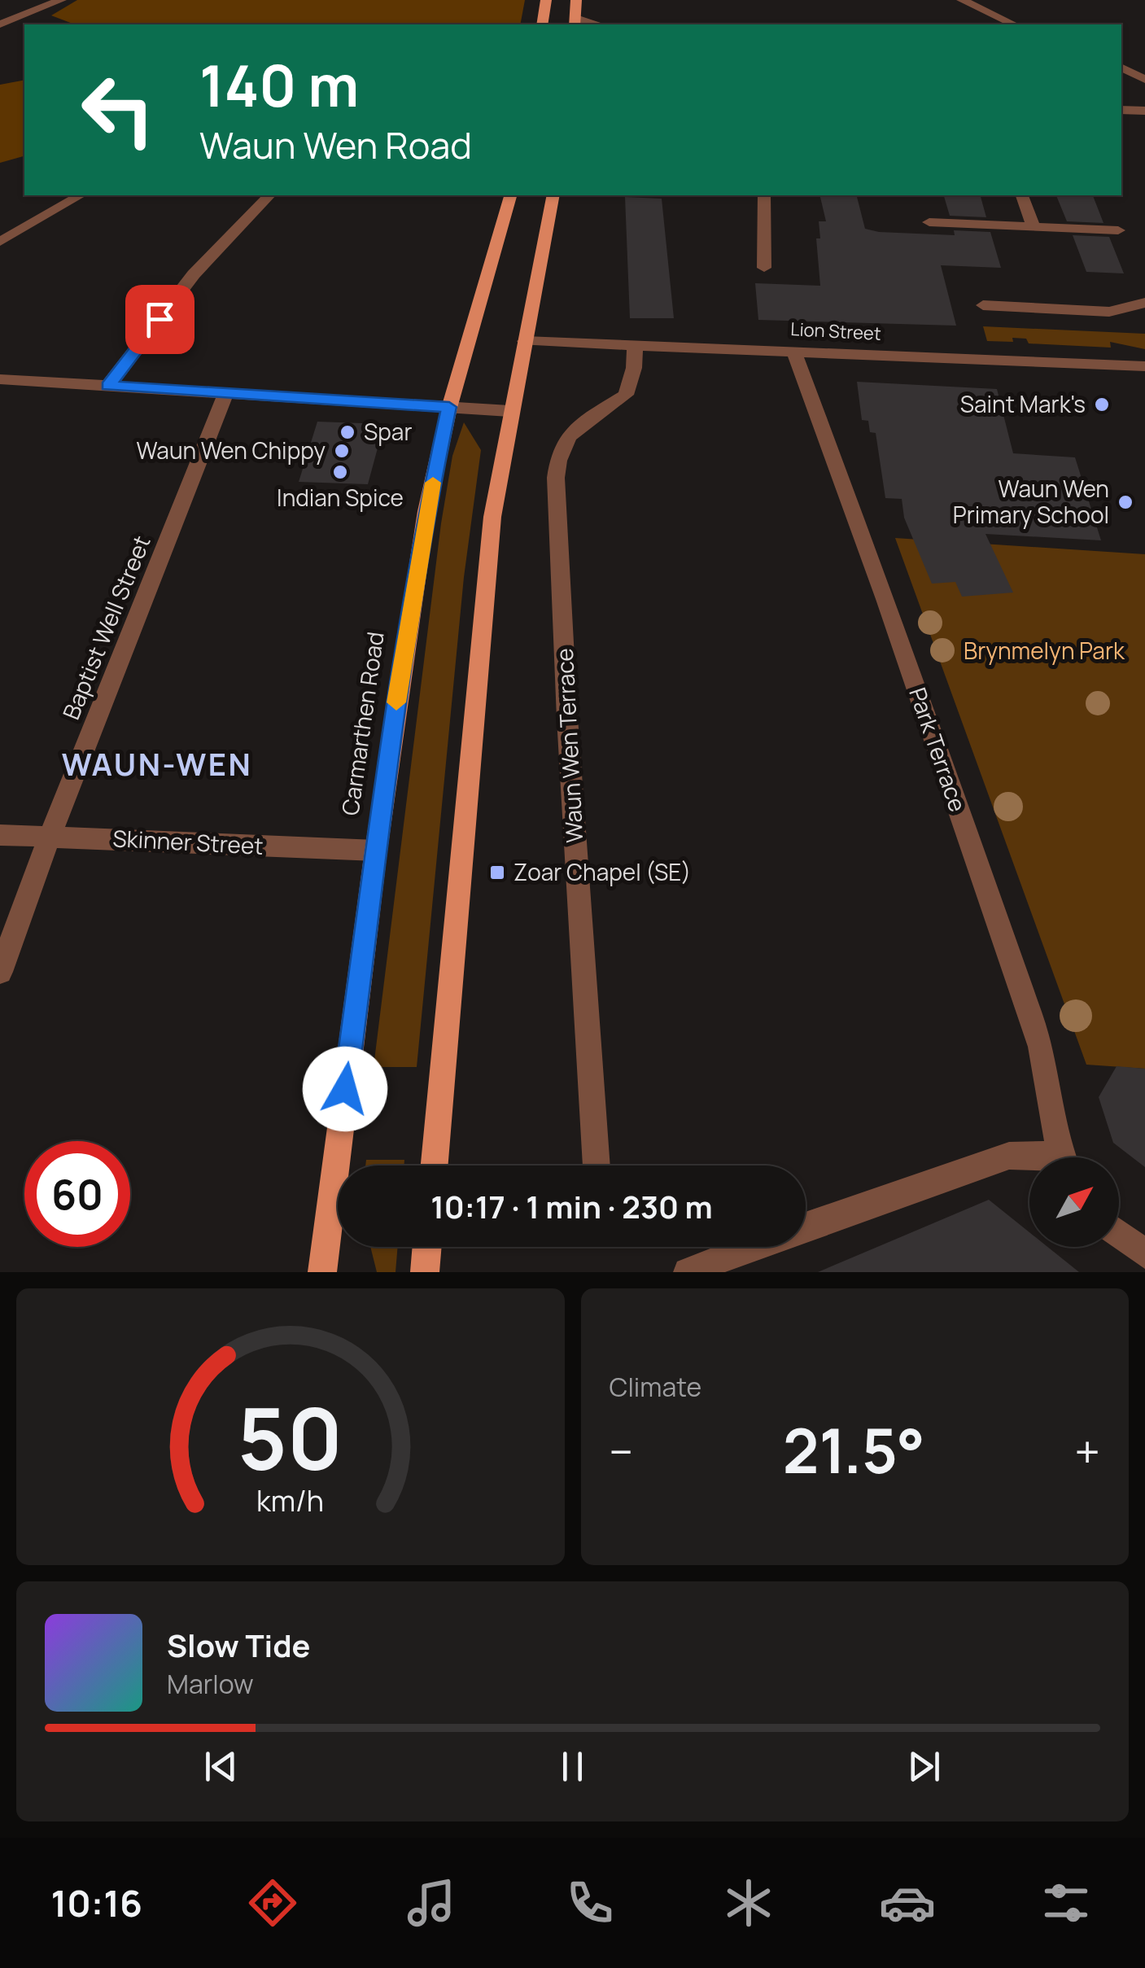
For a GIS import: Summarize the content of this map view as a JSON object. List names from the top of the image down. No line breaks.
{"streets":{"main road":["Carmarthen Road"],"street":["Lion Street","Baptist Well Street","Waun Wen Terrace","Park Terrace","Skinner Street"]},"crossings":[["Lion Street","Waun Wen Terrace"],["Lion Street","Park Terrace"],["Baptist Well Street","Skinner Street"],["Carmarthen Road","Skinner Street"]],"districts":["WAUN-WEN"],"parks":["Brynmelyn Park"],"places":{"other":["Saint Mark's","Spar","Waun Wen Chippy","Indian Spice","Waun Wen Primary School"],"transit":["Zoar Chapel (SE)"]},"north":"top right","page":{"turn":["140 m","Waun Wen Road"],"limit":"60","trip":"10:17 · 1 min · 230 m","tile":"Climate","heat":["−","21.5°","+"],"song":["Slow Tide","Marlow"],"tabs":"10:16","gauge":["50","km/h"]}}
